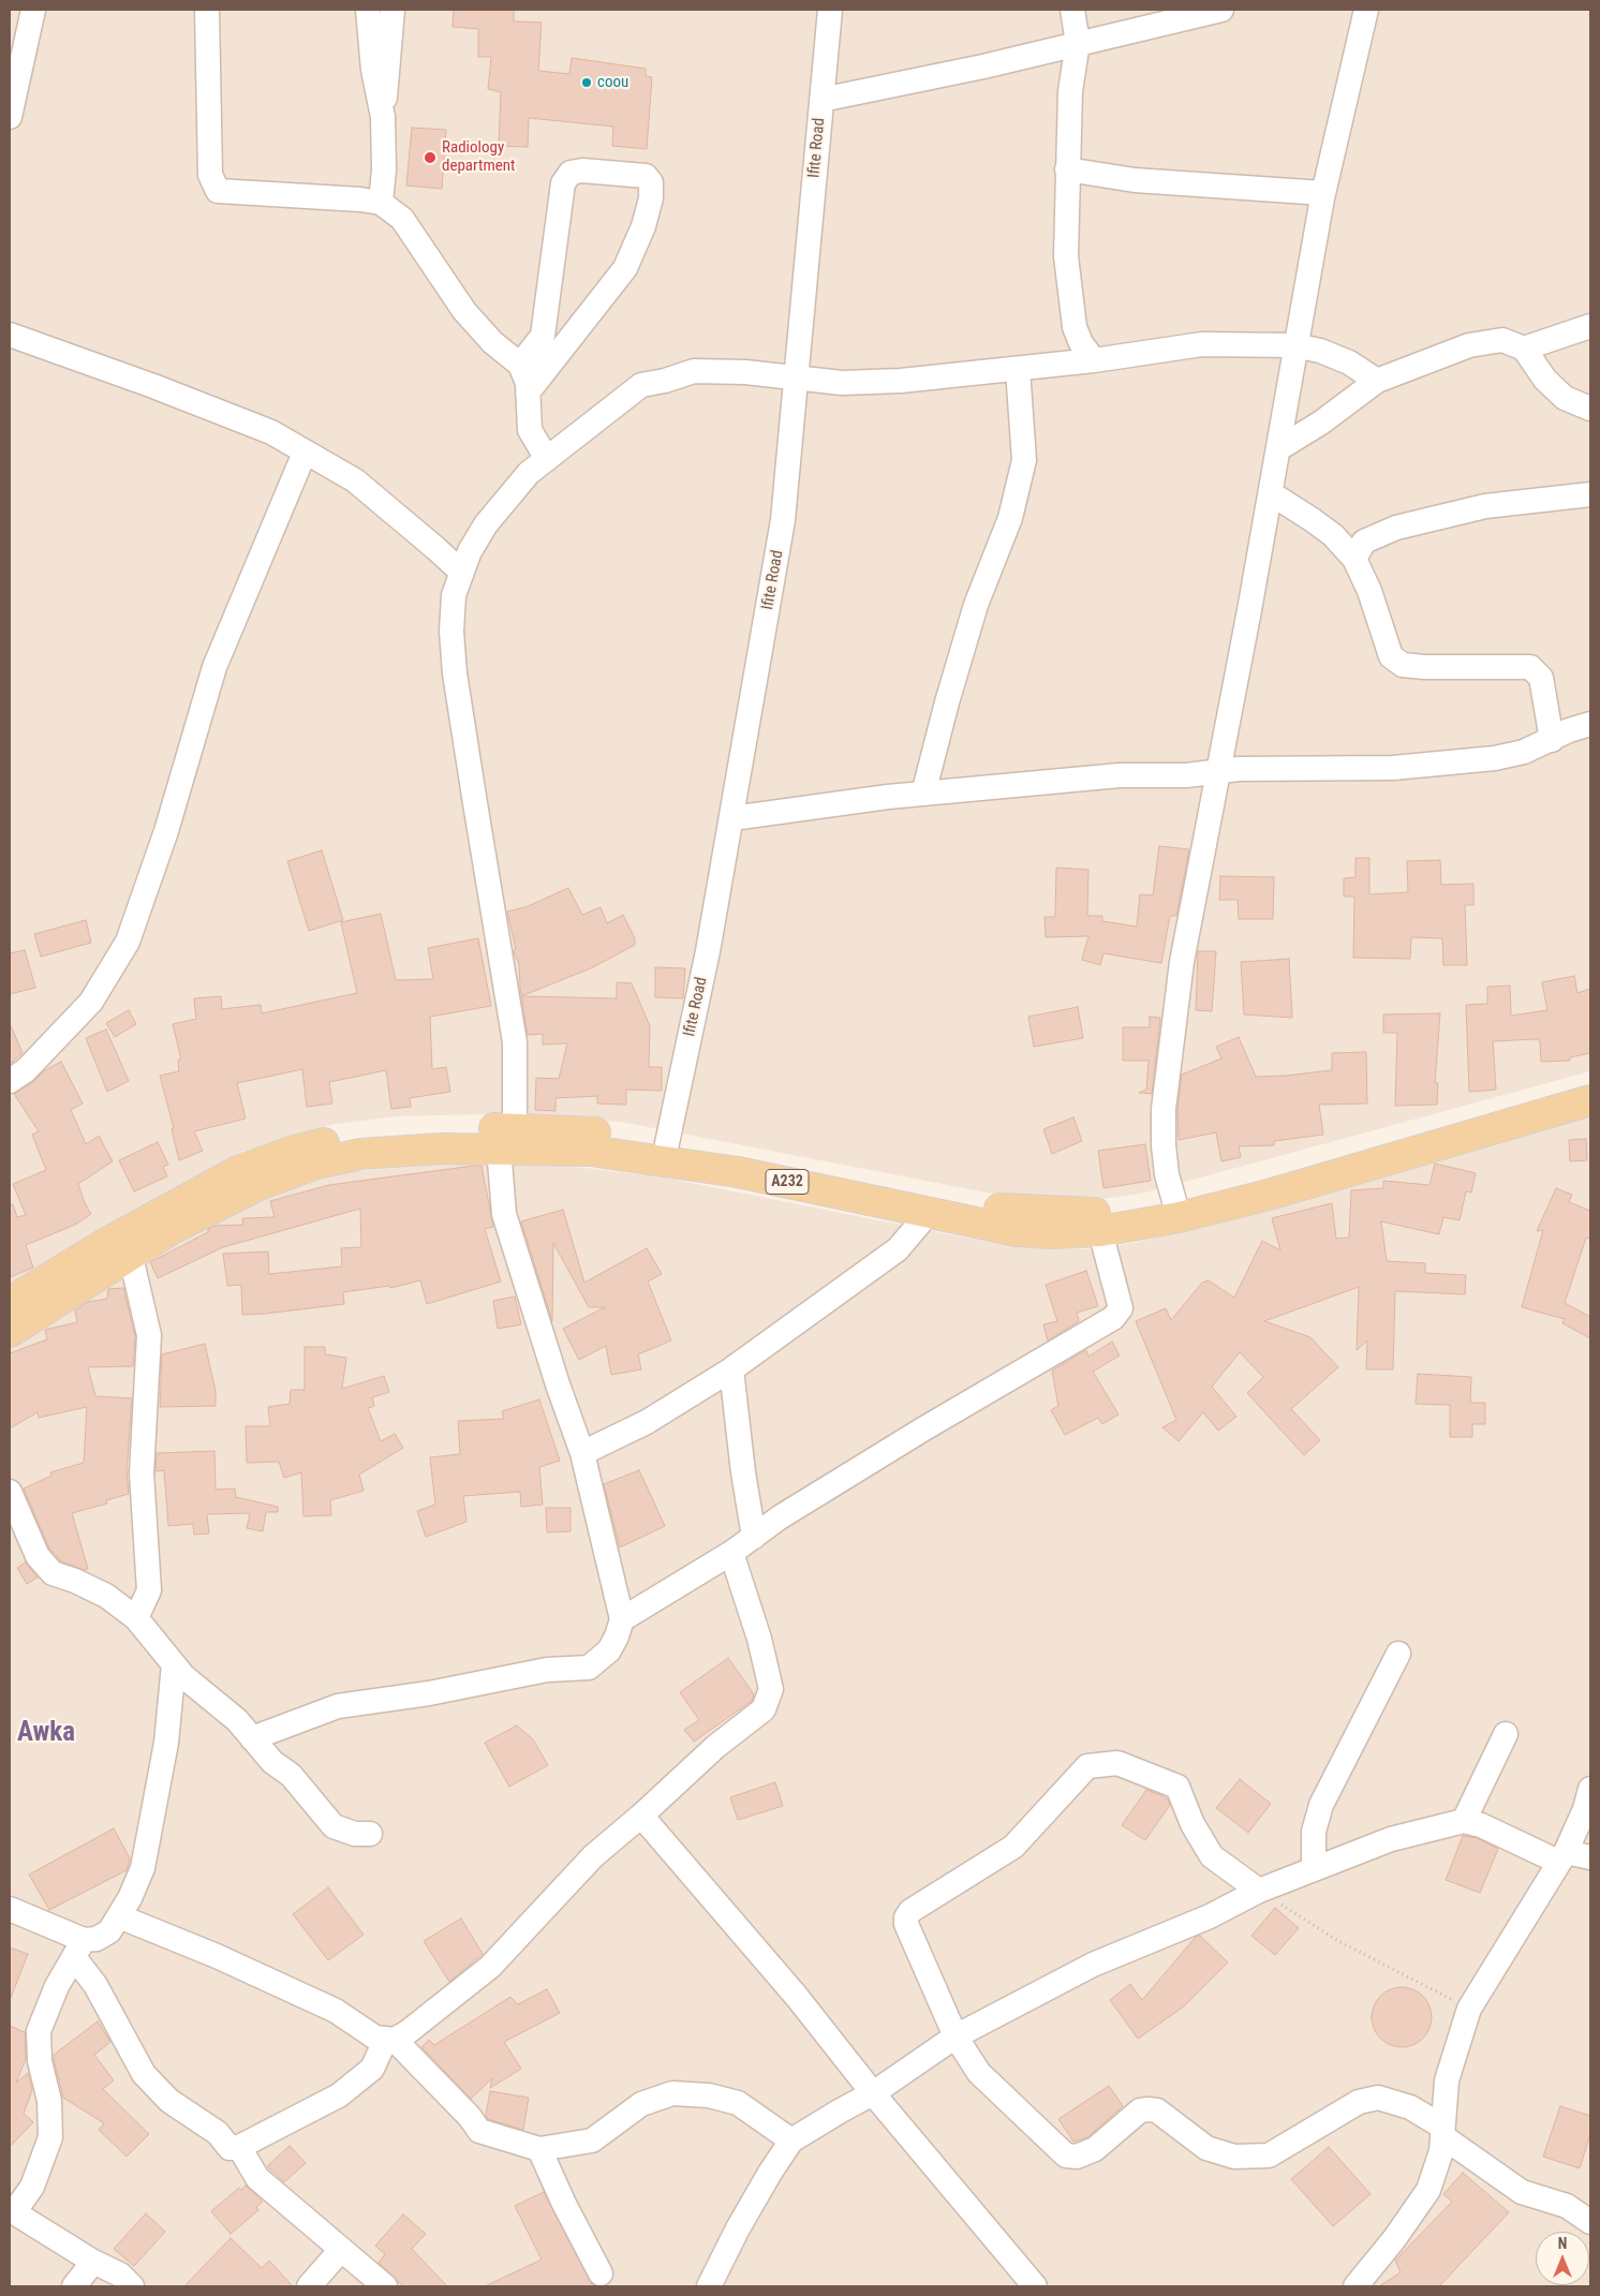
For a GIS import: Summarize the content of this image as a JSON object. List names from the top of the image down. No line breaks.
{"streets":{"main road":["A232"],"street":["Ifite Road"]},"crossings":[["Ifite Road","A232"]],"districts":["Awka"],"places":["coou","Radiology department"],"north":"top"}
